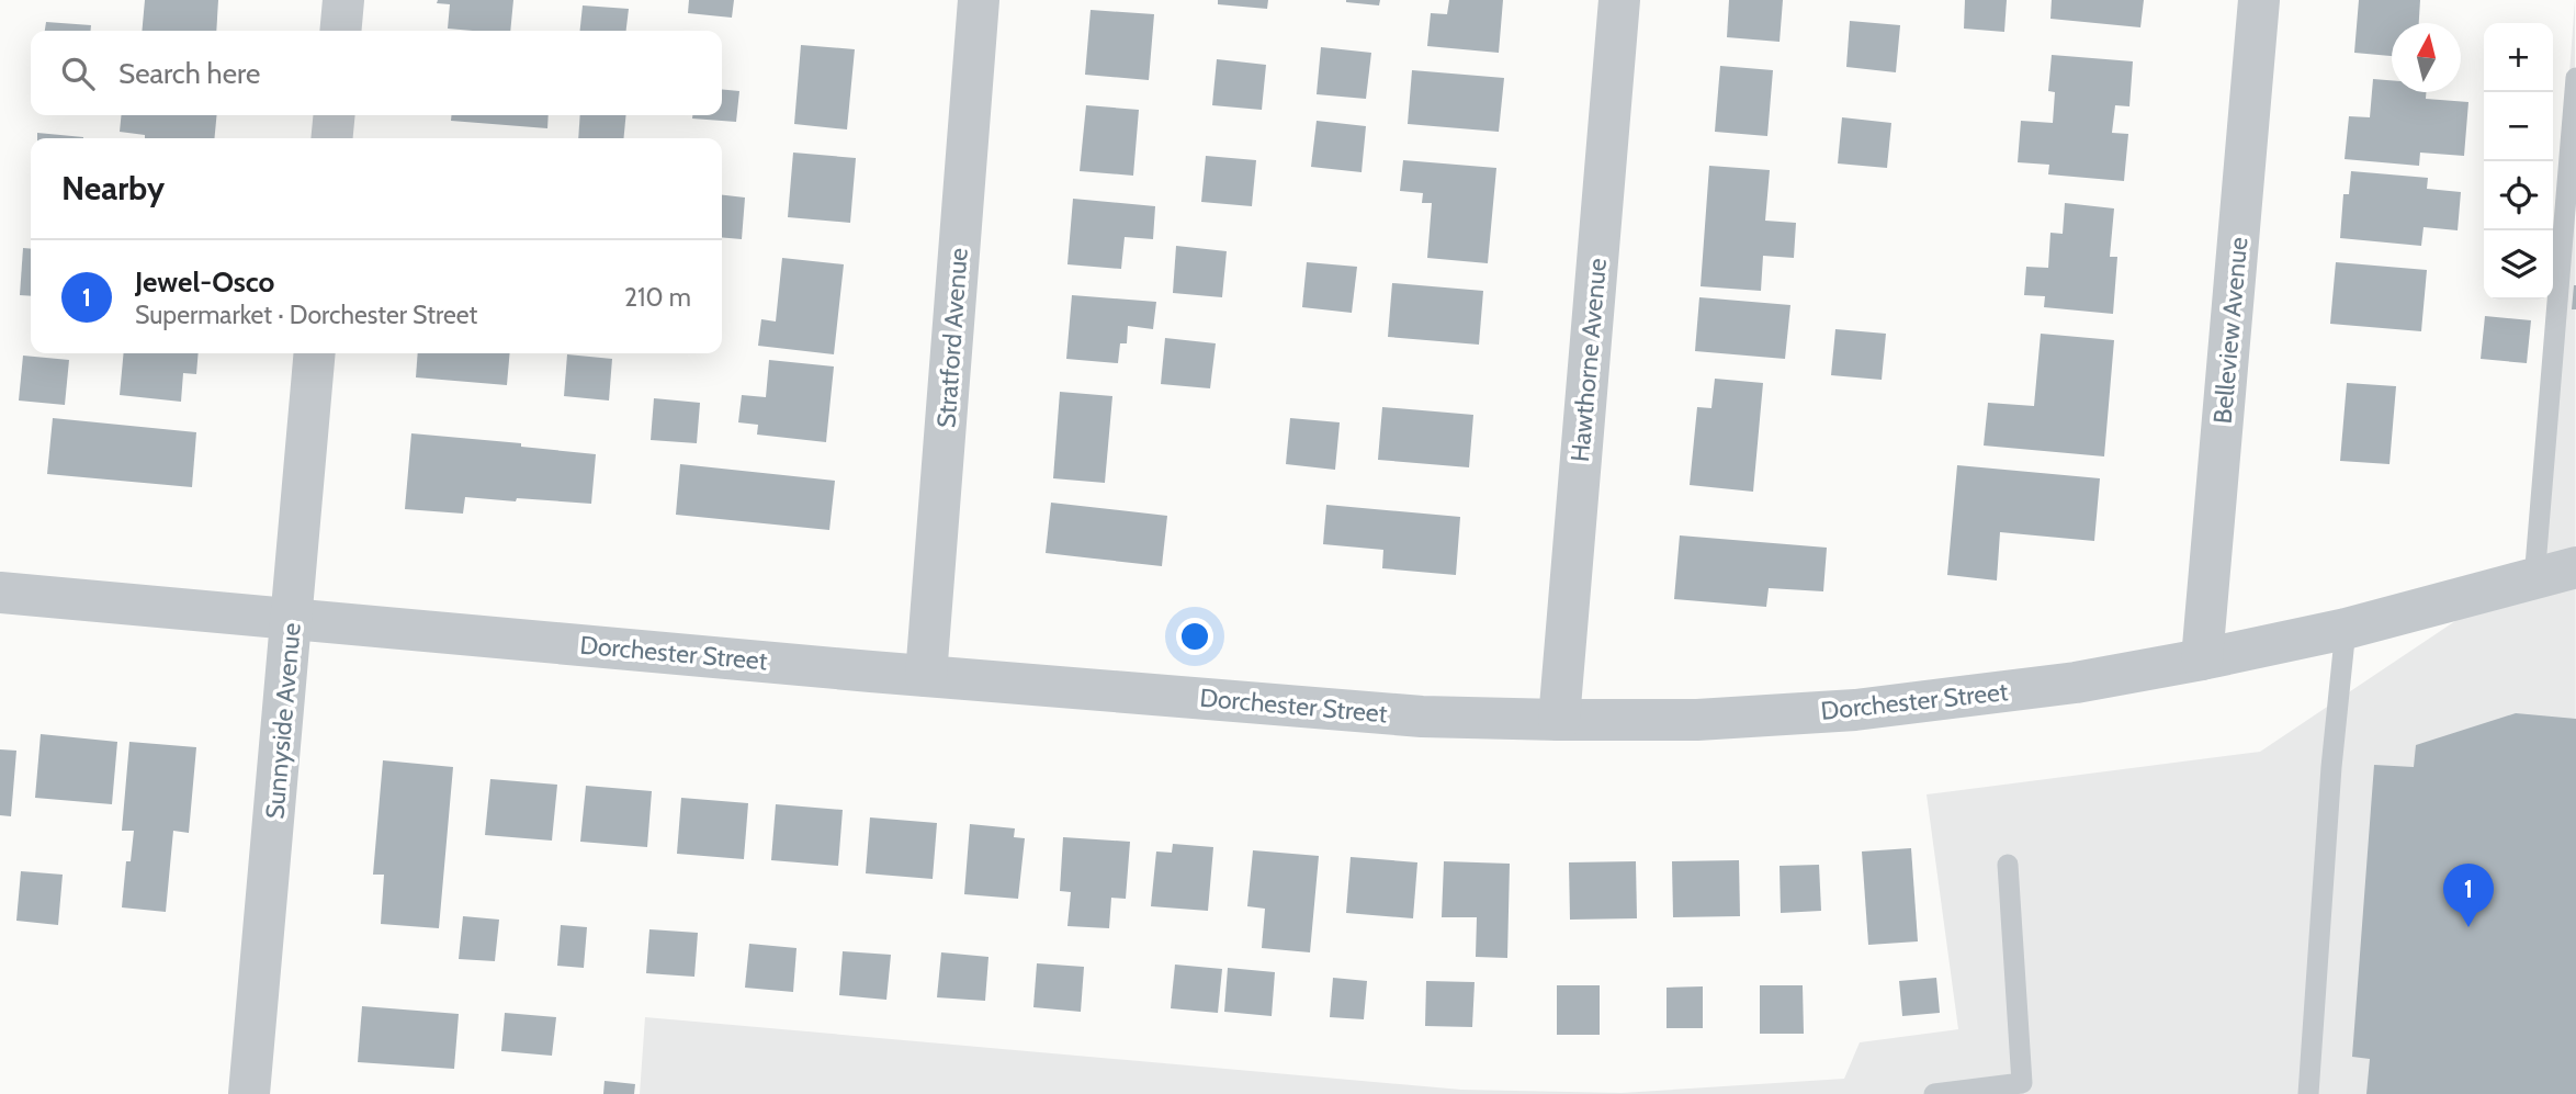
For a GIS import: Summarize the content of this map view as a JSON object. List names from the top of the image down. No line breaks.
{"streets":{"street":["Belleview Avenue","Stratford Avenue","Hawthorne Avenue","Dorchester Street","Sunnyside Avenue"]},"crossings":[["Belleview Avenue","Dorchester Street"],["Stratford Avenue","Dorchester Street"],["Hawthorne Avenue","Dorchester Street"],["Dorchester Street","Sunnyside Avenue"]],"north":"top","page":{"map_buttons":["+","−"],"search":"Search here","heading":"Nearby","list":[{"mark":"1","name":"Jewel-Osco","note":"Supermarket · Dorchester Street","value":"210 m"}],"pins":"1"}}
